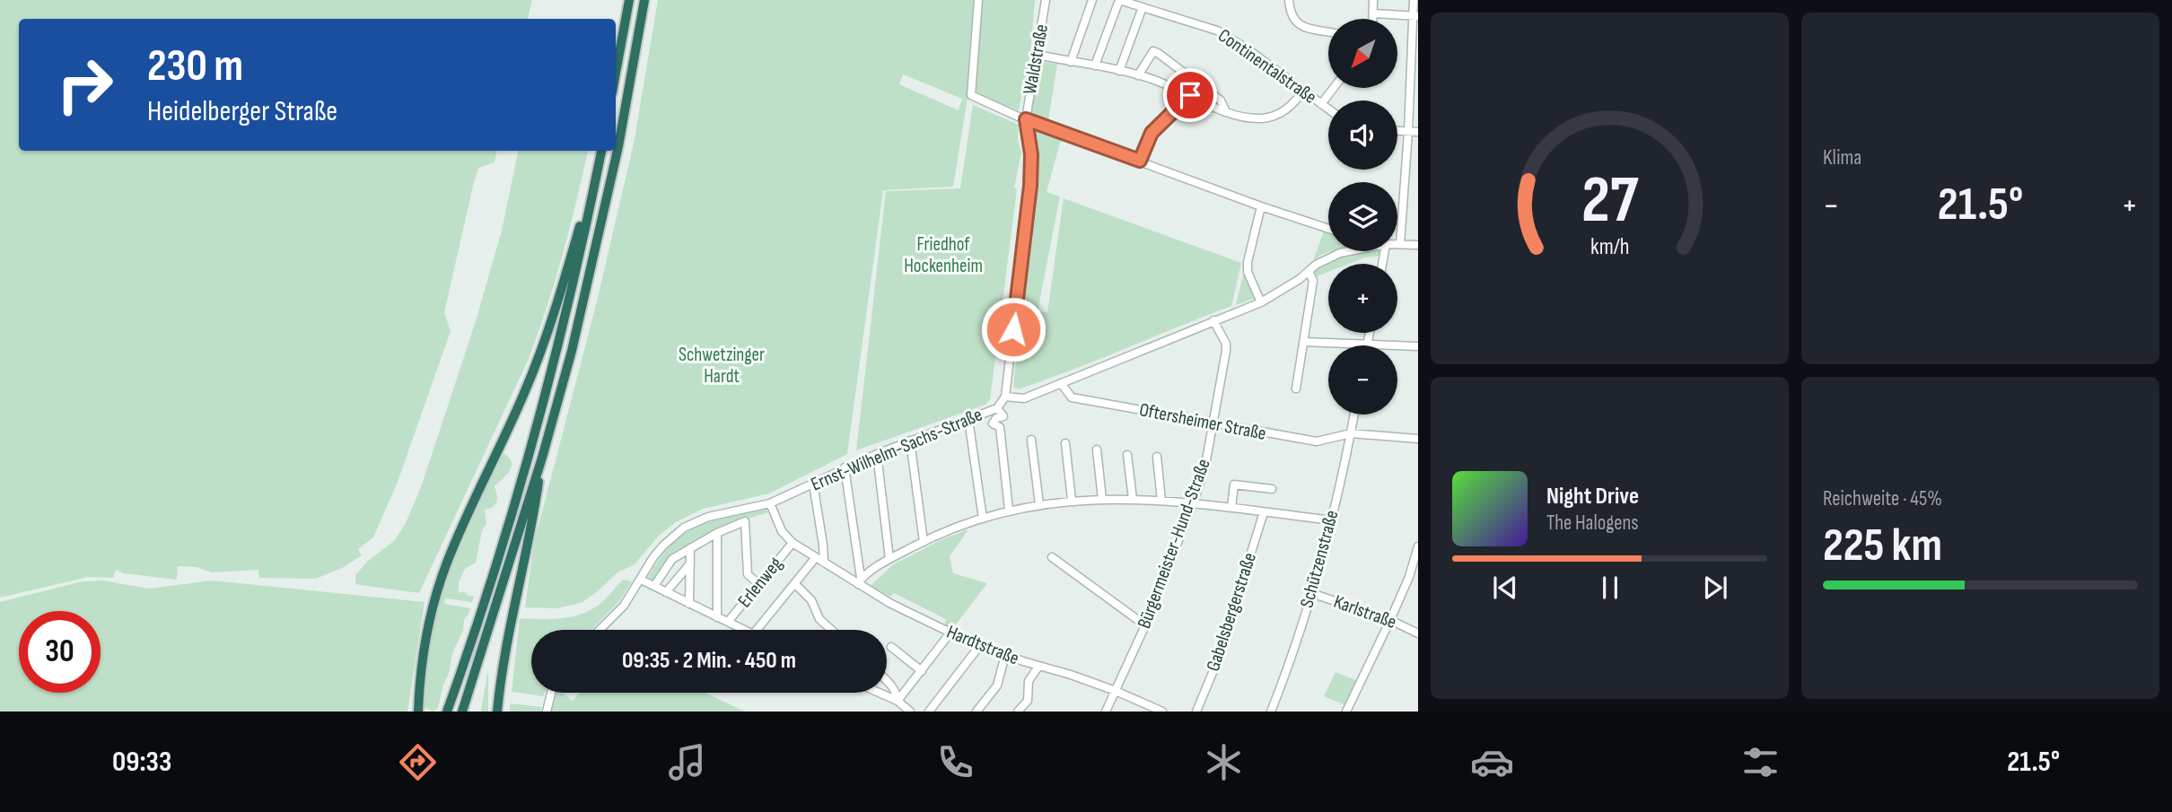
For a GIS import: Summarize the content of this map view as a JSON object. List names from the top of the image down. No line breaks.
{"streets":{"street":["Waldstraße","Continentalstraße","Oftersheimer Straße","Ernst-Wilhelm-Sachs-Straße","Bürgermeister-Hund-Straße","Schützenstraße","Erlenweg","Gabelsbergerstraße","Karlstraße","Hardtstraße"]},"crossings":[["Waldstraße","Ernst-Wilhelm-Sachs-Straße"],["Oftersheimer Straße","Bürgermeister-Hund-Straße"],["Oftersheimer Straße","Schützenstraße"],["Bürgermeister-Hund-Straße","Hardtstraße"],["Schützenstraße","Karlstraße"],["Erlenweg","Hardtstraße"]],"parks":["Friedhof Hockenheim","Schwetzinger Hardt"],"north":"bottom left","page":{"tile":["Klima",["Reichweite · 45%","225 km"]],"map_buttons":["+","−"],"turn":["230 m","Heidelberger Straße"],"heat":["−","21.5°","+"],"song":["Night Drive","The Halogens"],"limit":"30","trip":"09:35 · 2 Min. · 450 m","tabs":["09:33","21.5°"],"gauge":["27","km/h"]}}
